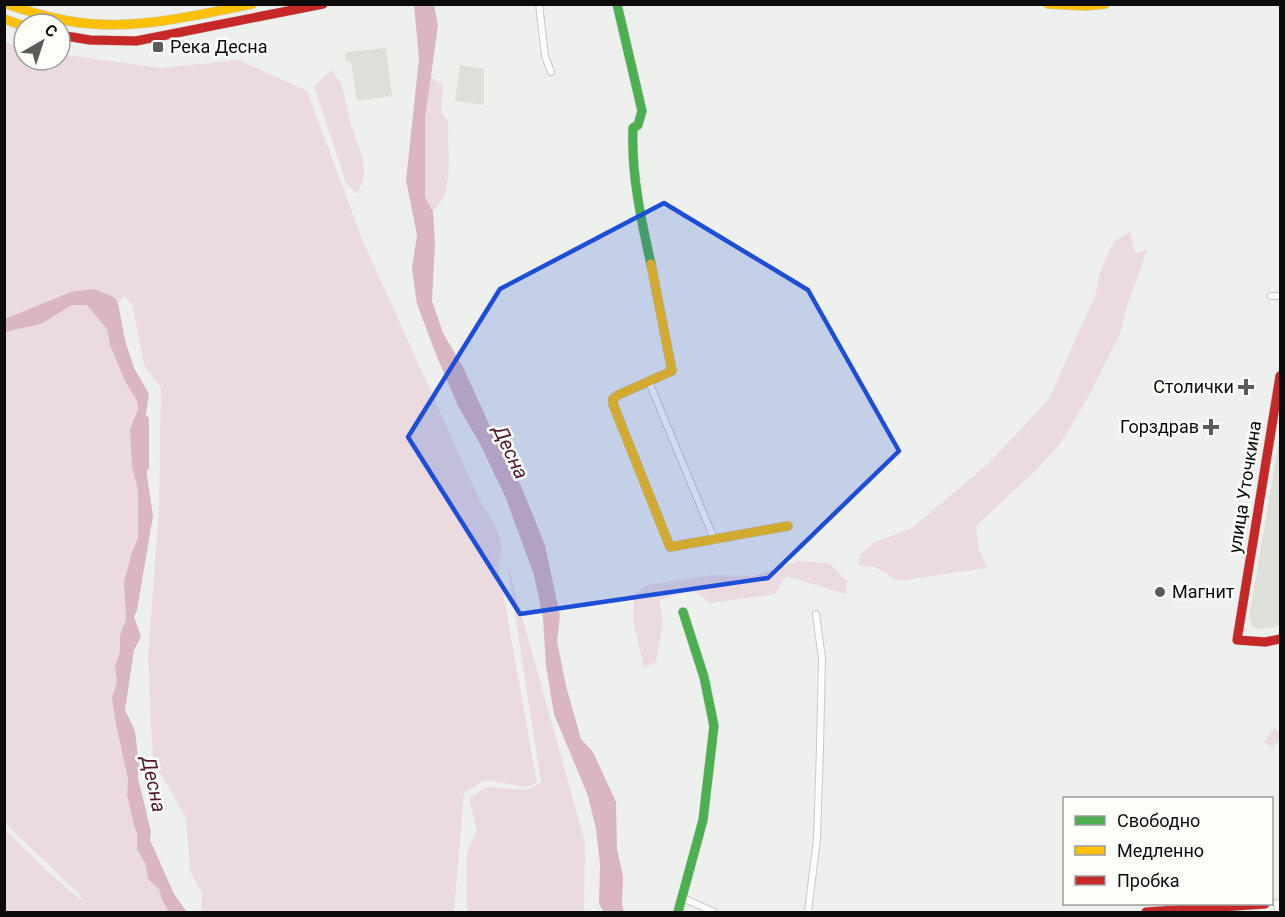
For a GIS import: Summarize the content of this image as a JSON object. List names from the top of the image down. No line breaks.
{"streets":{"street":["улица Уточкина"]},"water":["Десна"],"places":{"transit":["Река Десна"],"health":["Столички","Горздрав"],"other":["Магнит"]},"legend":["Свободно","Медленно","Пробка"],"north":"top right"}
